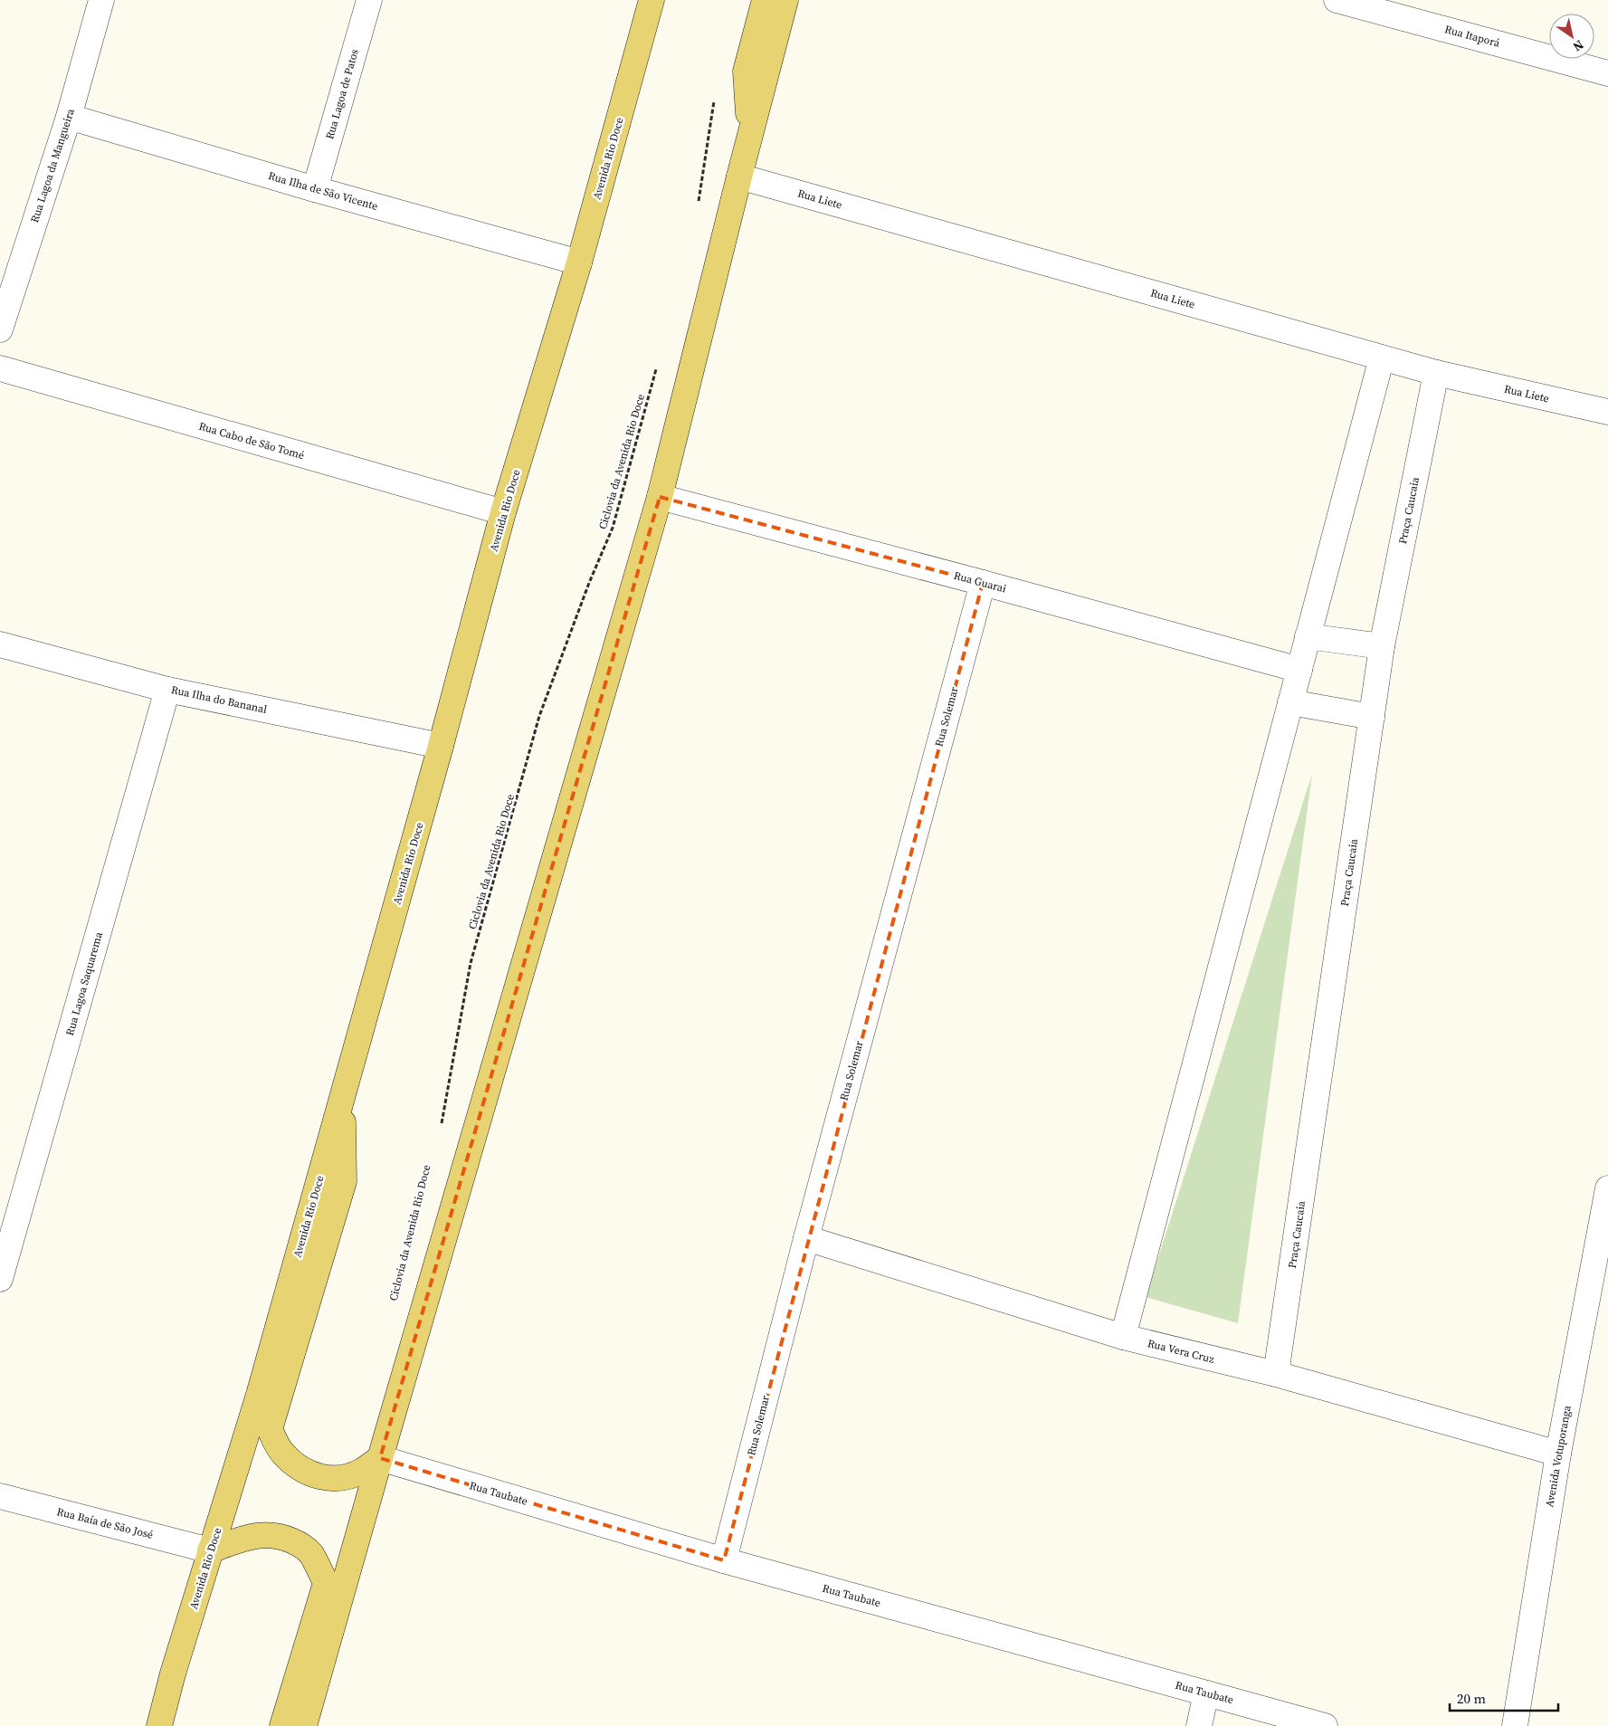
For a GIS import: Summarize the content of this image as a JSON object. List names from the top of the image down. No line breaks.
{"streets":{"main road":["Avenida Rio Doce"],"street":["Rua Itaporá","Rua Lagoa de Patos","Rua Lagoa da Mangueira","Rua Ilha de São Vicente","Rua Liete","Rua Cabo de São Tomé","Praça Caucaia","Rua Guarai","Rua Ilha do Bananal","Rua Solemar","Rua Lagoa Saquarema","Rua Vera Cruz","Avenida Votuporanga","Rua Taubate","Rua Baía de São José"],"path":["Ciclovia da Avenida Rio Doce"]},"crossings":[["Rua Lagoa de Patos","Rua Ilha de São Vicente"],["Avenida Rio Doce","Rua Ilha de São Vicente"],["Avenida Rio Doce","Rua Cabo de São Tomé"],["Avenida Rio Doce","Rua Ilha do Bananal"],["Avenida Rio Doce","Rua Baía de São José"],["Rua Lagoa da Mangueira","Rua Ilha de São Vicente"],["Rua Liete","Praça Caucaia"],["Praça Caucaia","Rua Vera Cruz"],["Rua Guarai","Rua Solemar"],["Rua Ilha do Bananal","Rua Lagoa Saquarema"],["Rua Solemar","Rua Vera Cruz"],["Rua Solemar","Rua Taubate"],["Rua Vera Cruz","Avenida Votuporanga"]],"scale_bar":"20 m","north":"bottom right"}
